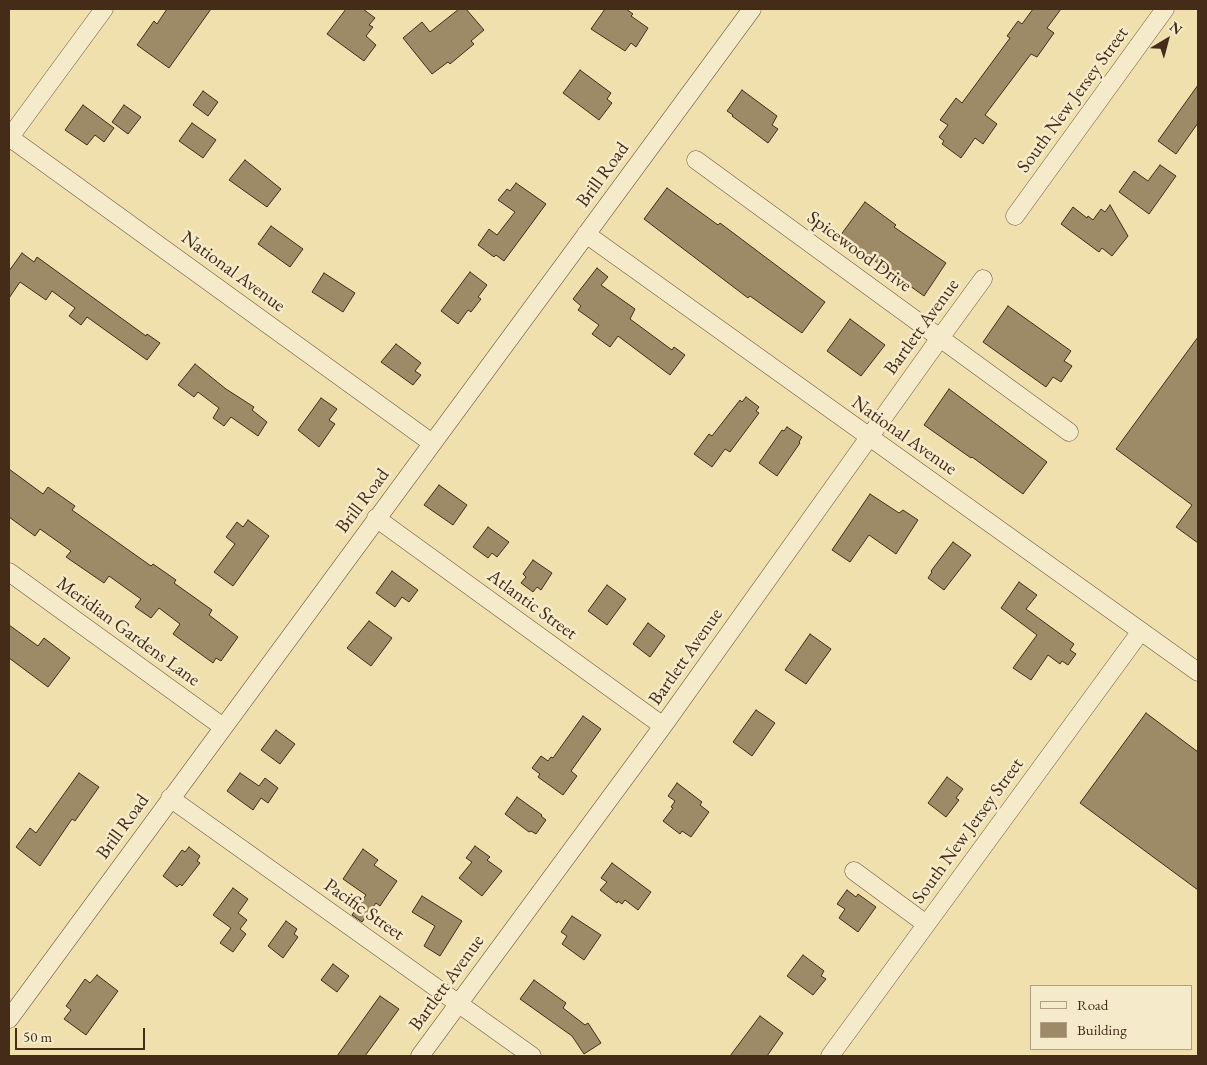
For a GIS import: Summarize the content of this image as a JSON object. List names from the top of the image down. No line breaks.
{"streets":{"street":["South New Jersey Street","Brill Road","Spicewood Drive","National Avenue","Bartlett Avenue","Atlantic Street","Meridian Gardens Lane","Pacific Street"]},"crossings":[["South New Jersey Street","National Avenue"],["Brill Road","National Avenue"],["Brill Road","Atlantic Street"],["Brill Road","Meridian Gardens Lane"],["Brill Road","Pacific Street"],["Spicewood Drive","Bartlett Avenue"],["National Avenue","Bartlett Avenue"],["Bartlett Avenue","Atlantic Street"],["Bartlett Avenue","Pacific Street"]],"legend":["Road","Building"],"scale_bar":"50 m","north":"top right"}
